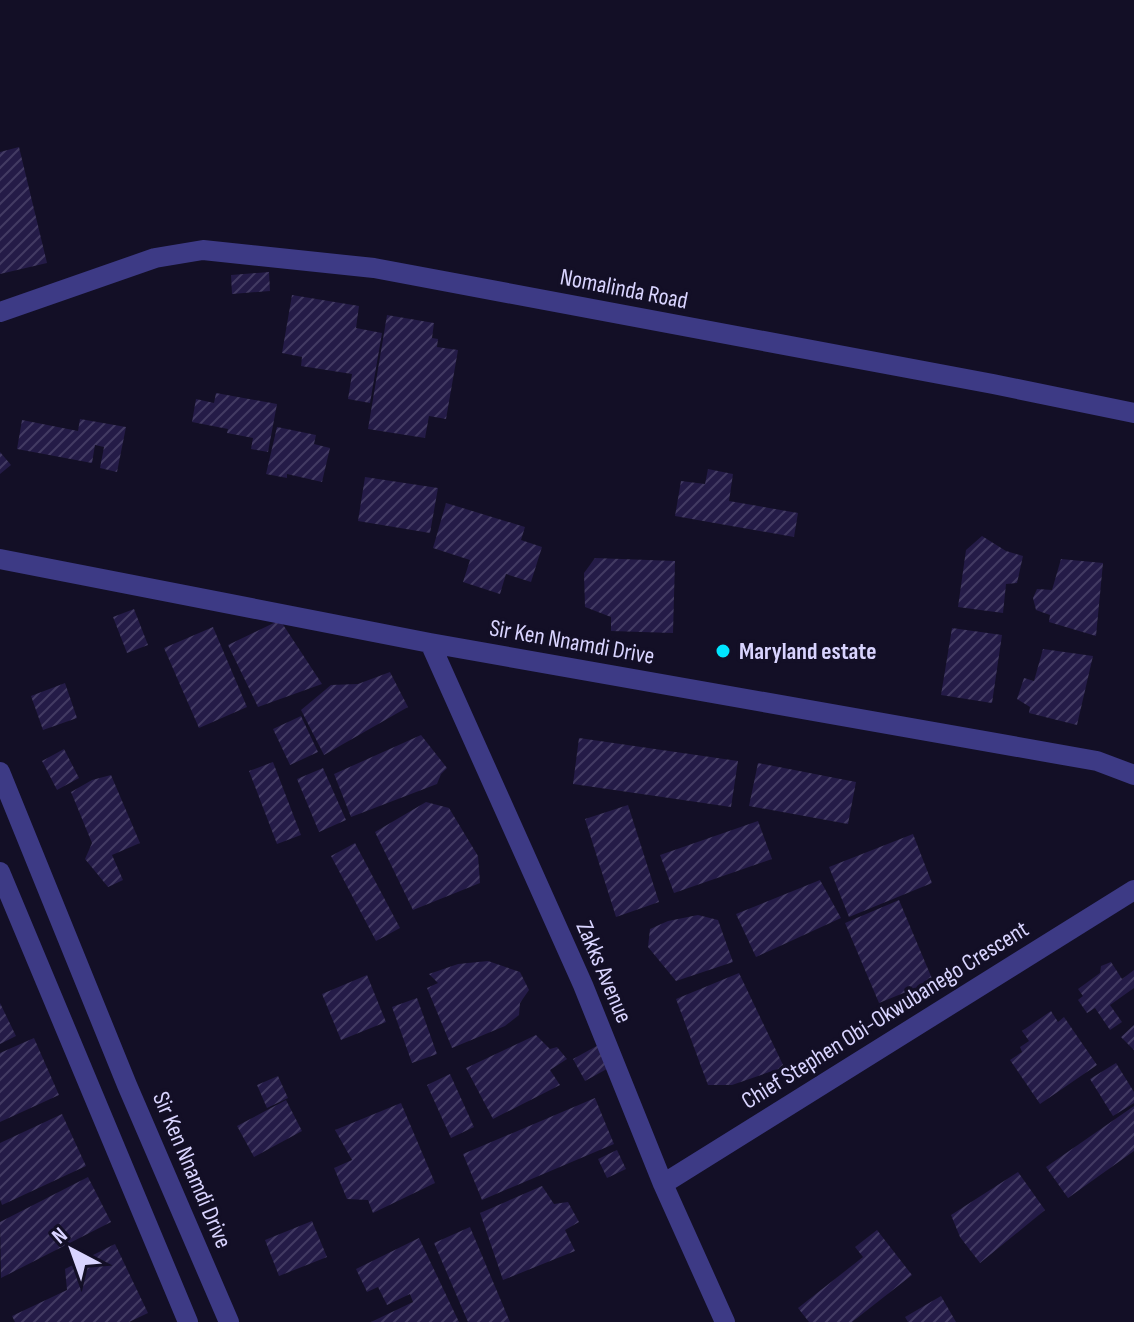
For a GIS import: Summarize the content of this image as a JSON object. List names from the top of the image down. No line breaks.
{"streets":{"street":["Nomalinda Road","Sir Ken Nnamdi Drive","Zakks Avenue","Chief Stephen Obi-Okwubanego Crescent"]},"crossings":[["Sir Ken Nnamdi Drive","Zakks Avenue"],["Zakks Avenue","Chief Stephen Obi-Okwubanego Crescent"]],"places":["Maryland estate"],"north":"top left"}
